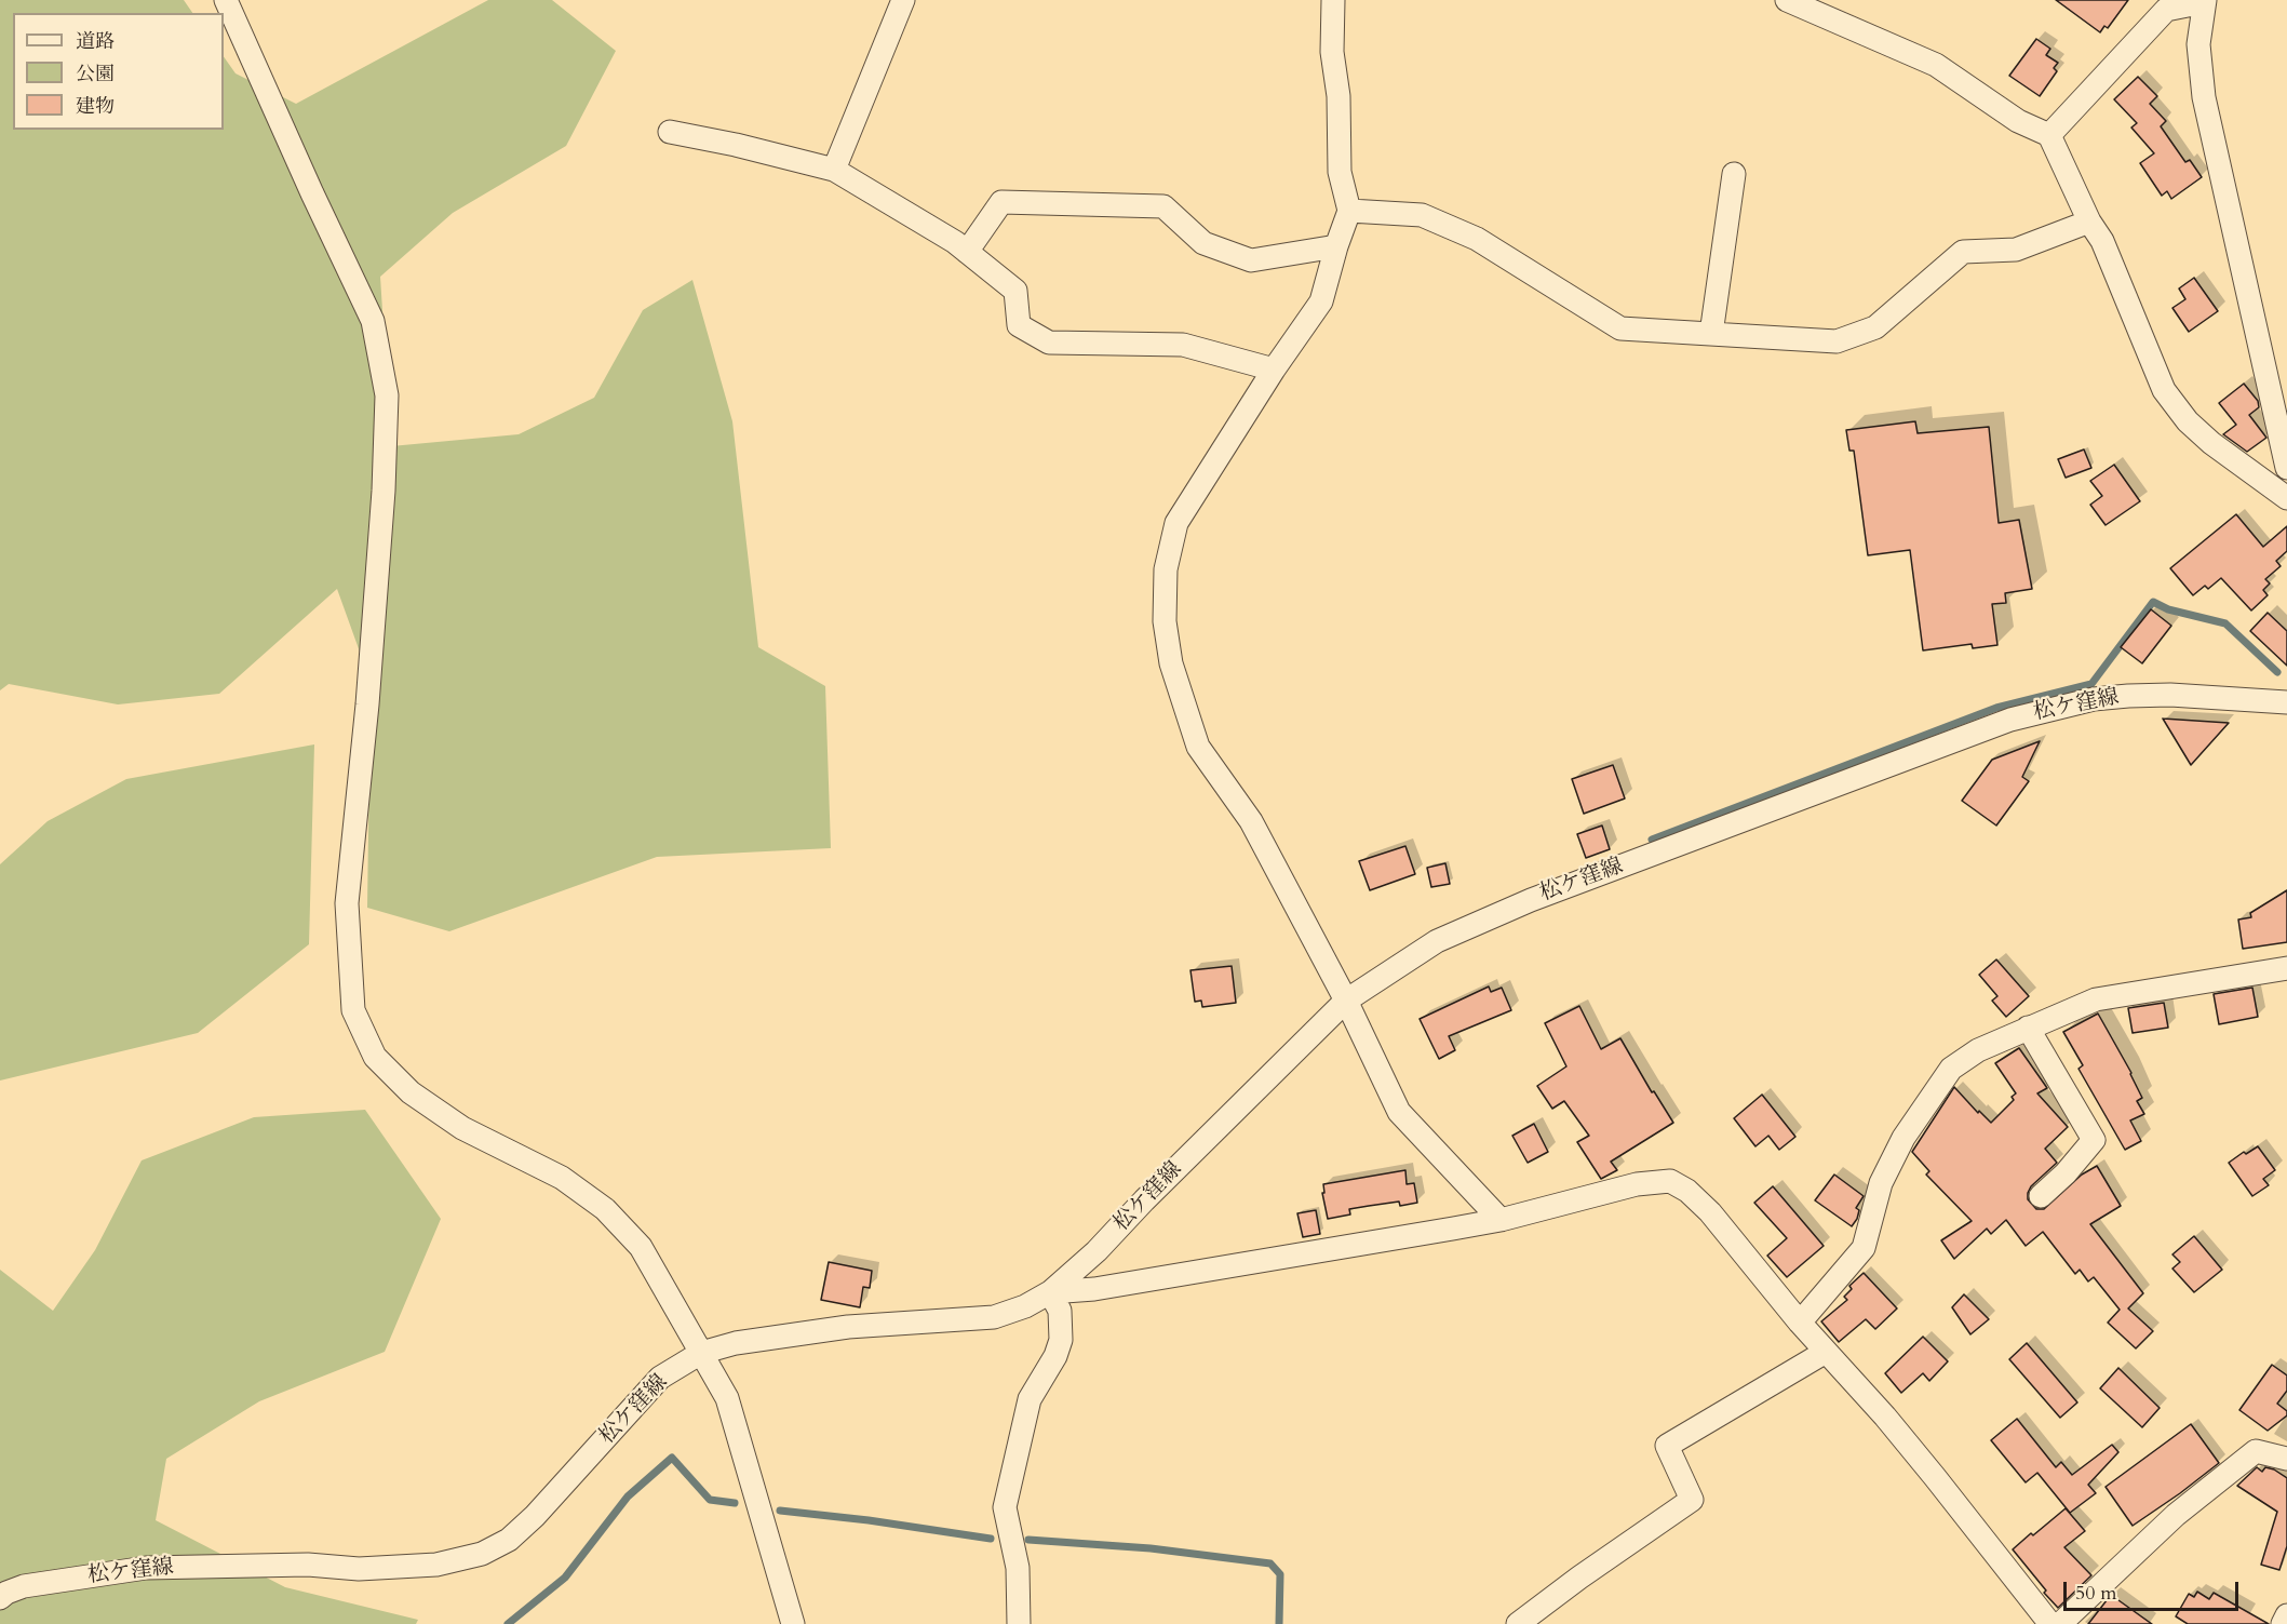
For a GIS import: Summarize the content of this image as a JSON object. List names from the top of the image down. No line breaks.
{"streets":{"street":["松ケ窪線"]},"legend":["道路","公園","建物"],"scale_bar":"50 m"}
